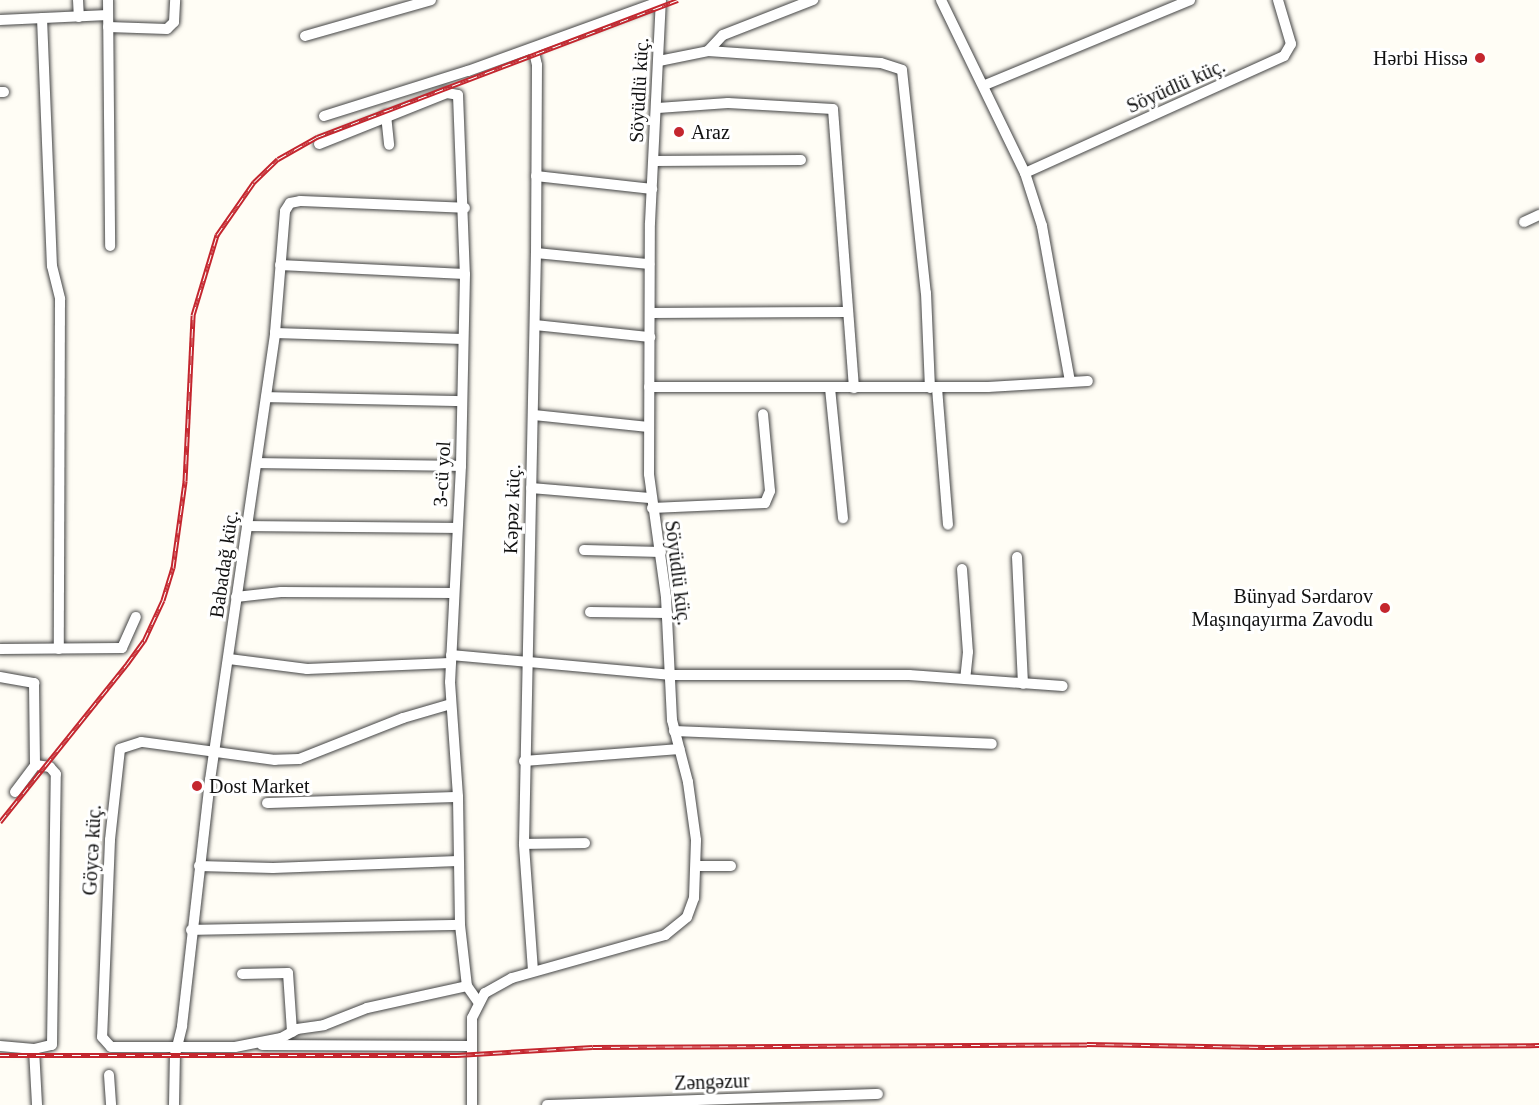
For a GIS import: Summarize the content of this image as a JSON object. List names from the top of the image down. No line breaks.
{"streets":{"street":["Söyüdlü küç.","3-cü yol","Kəpəz küç.","Babadağ küç.","Göycə küç.","Zəngəzur"]},"crossings":[["Söyüdlü küç.","3-cü yol"],["Söyüdlü küç.","Kəpəz küç."],["3-cü yol","Babadağ küç."],["3-cü yol","Göycə küç."],["Babadağ küç.","Göycə küç."]],"places":["Hərbi Hissə","Araz","Bünyad Sərdarov Maşınqayırma Zavodu","Dost Market"]}
